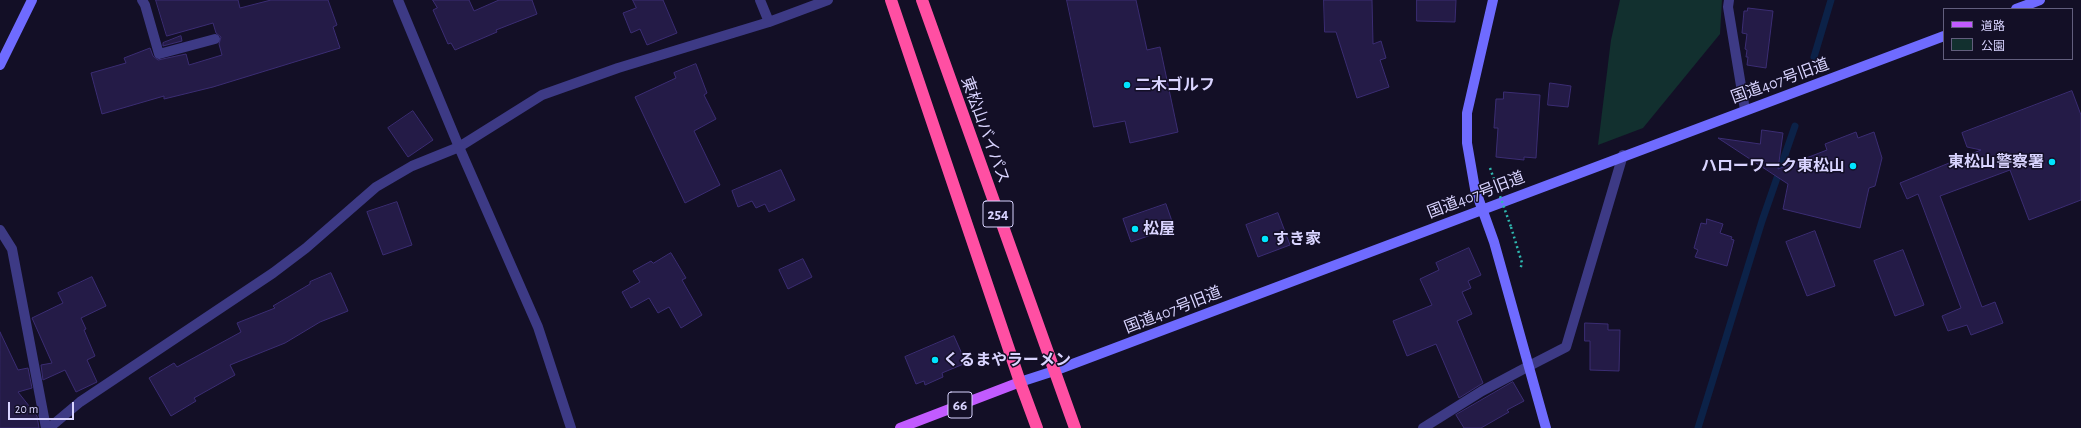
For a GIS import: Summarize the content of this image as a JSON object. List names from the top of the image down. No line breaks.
{"streets":{"highway":["東松山バイパス","254"],"main road":["66"],"street":["国道407号旧道"]},"crossings":[["国道407号旧道","東松山バイパス"],["国道407号旧道","254"],["国道407号旧道","66"],["254","66"]],"places":["二木ゴルフ","東松山警察署","ハローワーク東松山","松屋","すき家","くるまやラーメン"],"legend":["道路","公園"],"scale_bar":"20 m"}
